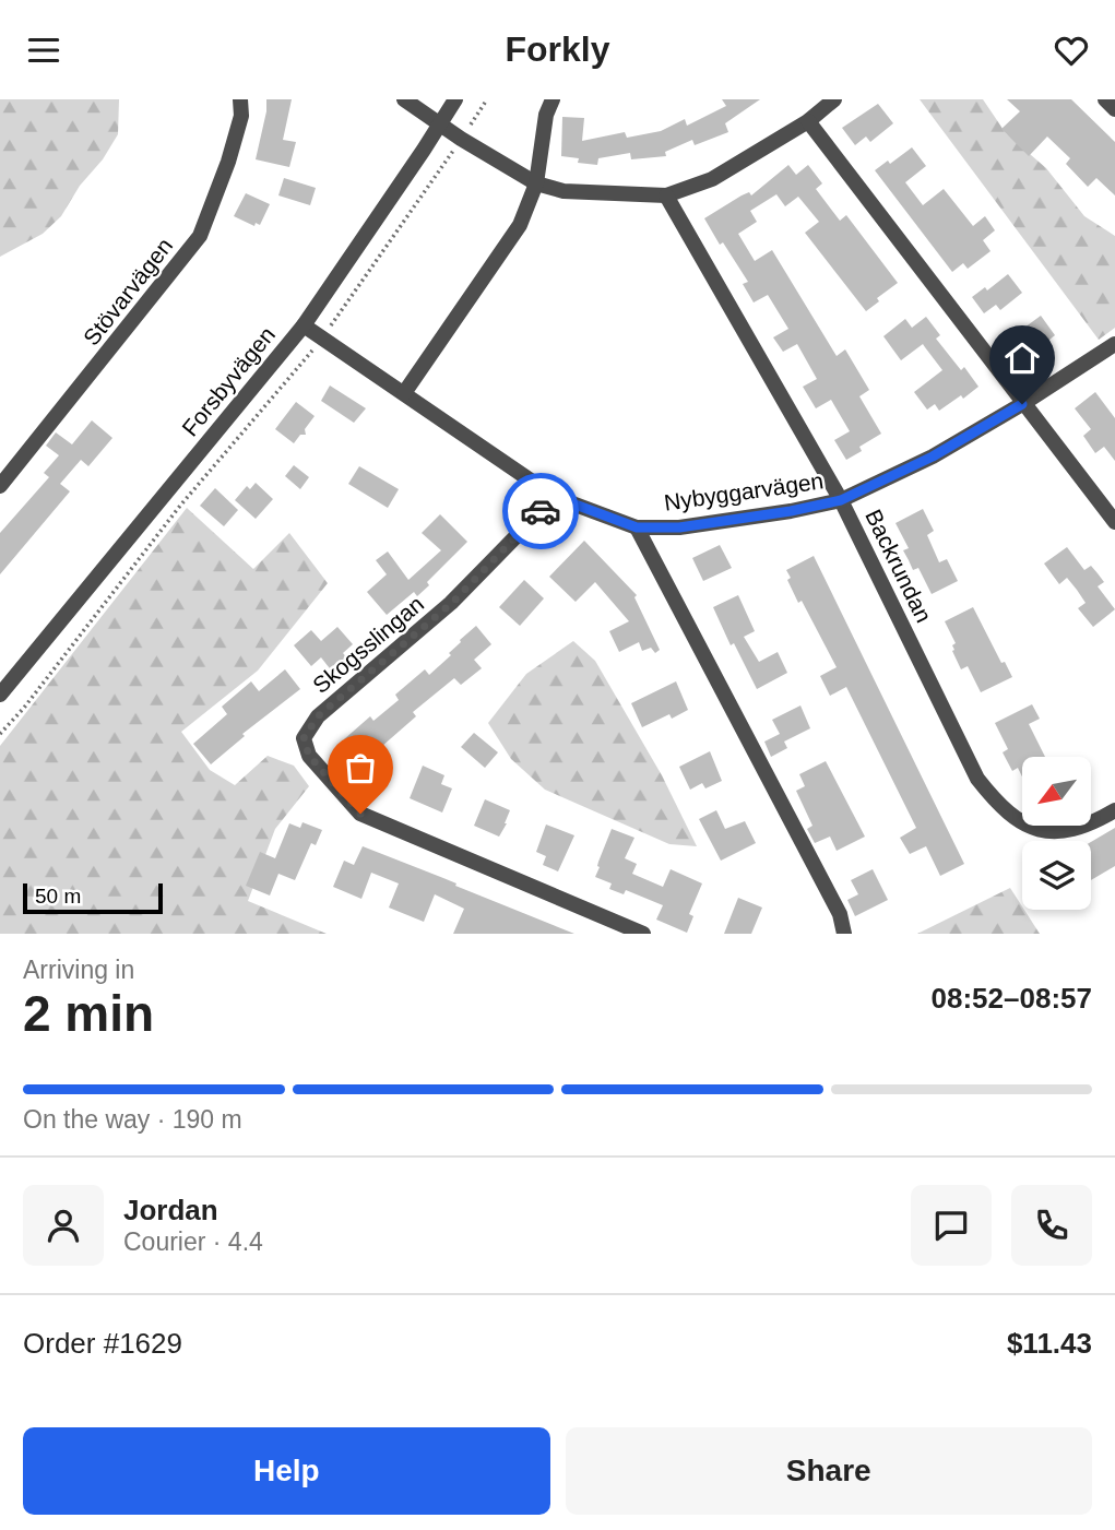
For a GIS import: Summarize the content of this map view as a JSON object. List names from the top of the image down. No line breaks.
{"streets":{"street":["Stövarvägen","Forsbyvägen","Nybyggarvägen","Backrundan","Skogsslingan"]},"crossings":[["Forsbyvägen","Nybyggarvägen"],["Nybyggarvägen","Backrundan"],["Nybyggarvägen","Skogsslingan"]],"scale_bar":"50 m","north":"bottom left","page":{"header":"Forkly","scale":"50 m","heading":["2 min","Arriving in","08:52–08:57"],"panel":["Jordan","Courier · 4.4","Order #1629","$11.43"],"bar":"On the way · 190 m","buttons":["Help","Share"]}}
